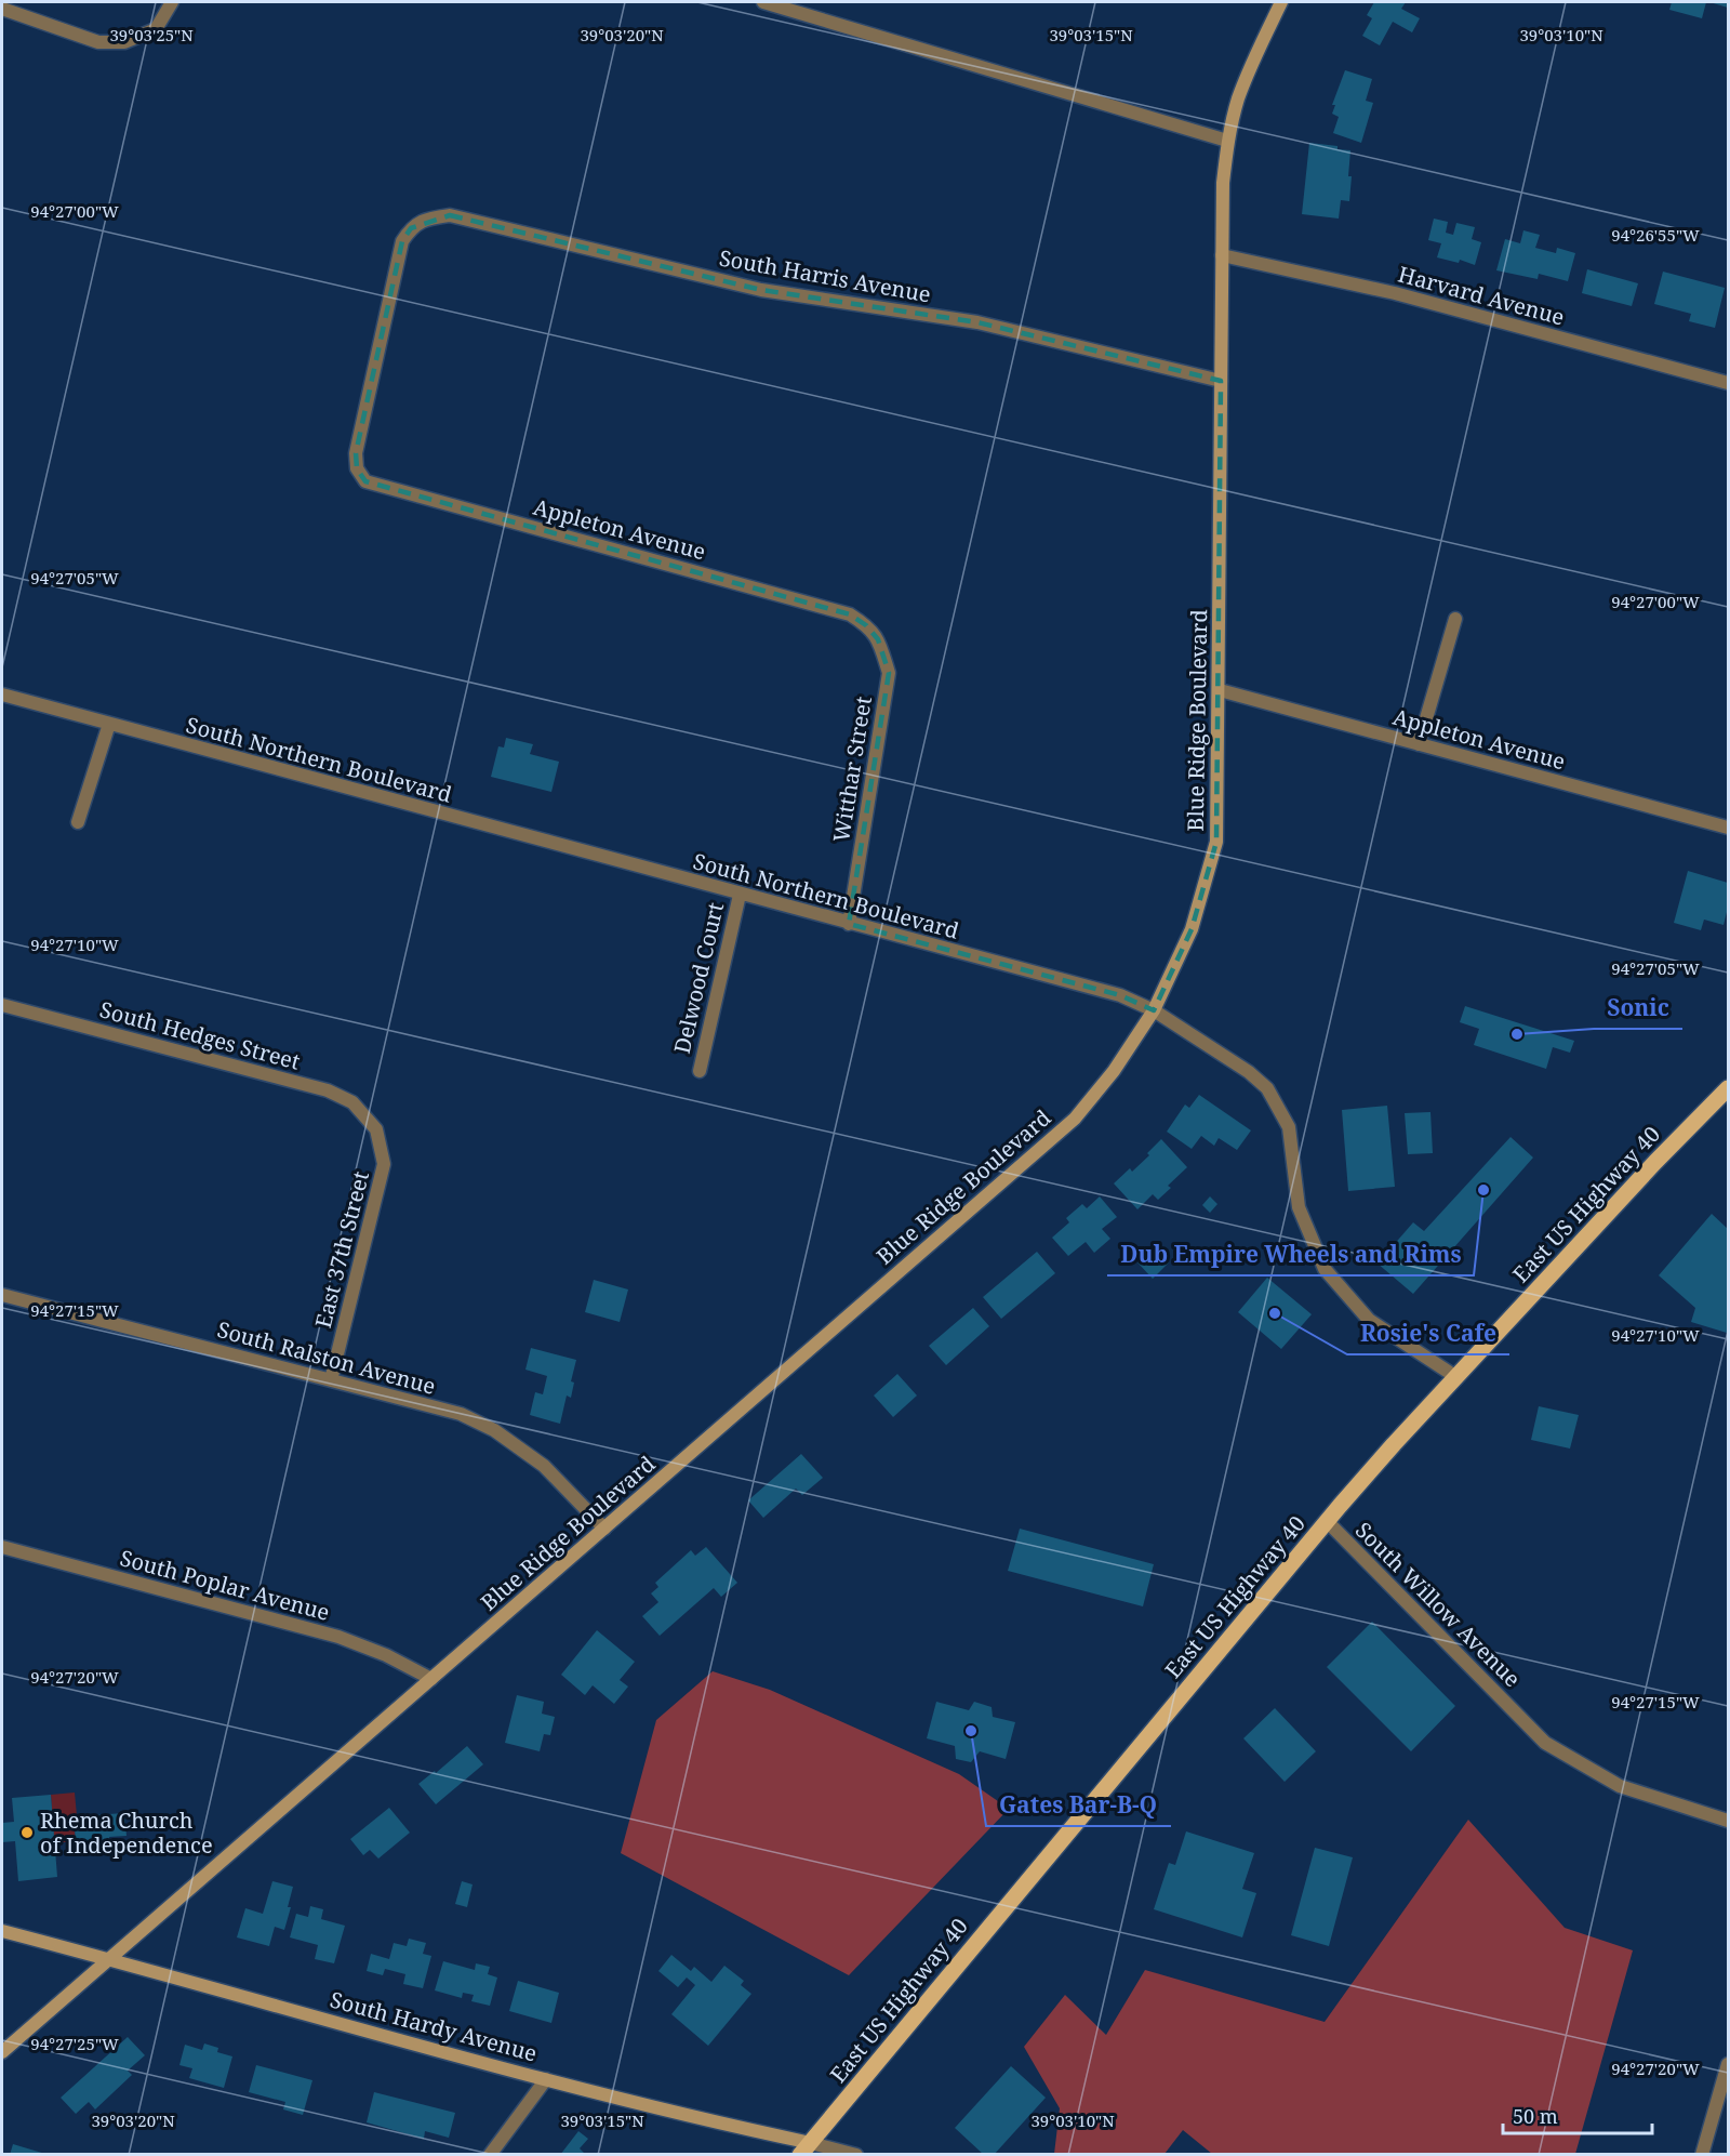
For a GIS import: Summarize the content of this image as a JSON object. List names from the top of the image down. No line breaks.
{"streets":{"main road":["East US Highway 40"],"street":["South Harris Avenue","Harvard Avenue","Appleton Avenue","Blue Ridge Boulevard","South Northern Boulevard","Witthar Street","Delwood Court","South Hedges Street","East 37th Street","South Ralston Avenue","South Poplar Avenue","South Willow Avenue","South Hardy Avenue"]},"crossings":[["South Harris Avenue","Appleton Avenue"],["South Harris Avenue","Blue Ridge Boulevard"],["Harvard Avenue","Blue Ridge Boulevard"],["Appleton Avenue","Blue Ridge Boulevard"],["Appleton Avenue","Witthar Street"],["Blue Ridge Boulevard","South Northern Boulevard"],["Blue Ridge Boulevard","South Ralston Avenue"],["Blue Ridge Boulevard","South Poplar Avenue"],["Blue Ridge Boulevard","South Hardy Avenue"],["South Northern Boulevard","Witthar Street"],["South Northern Boulevard","Delwood Court"],["South Northern Boulevard","East US Highway 40"],["South Hedges Street","East 37th Street"],["East US Highway 40","South Willow Avenue"],["East US Highway 40","South Hardy Avenue"],["East 37th Street","South Ralston Avenue"]],"places":["Sonic","Dub Empire Wheels and Rims","Rosie's Cafe","Gates Bar-B-Q","Rhema Church of Independence"],"scale_bar":"50 m","coordinates":["39°03'20\"N","39°03'15\"N","39°03'10\"N","39°03'25\"N","94°27'00\"W","94°26'55\"W","94°27'05\"W","94°27'10\"W","94°27'15\"W","94°27'20\"W","94°27'25\"W"]}
